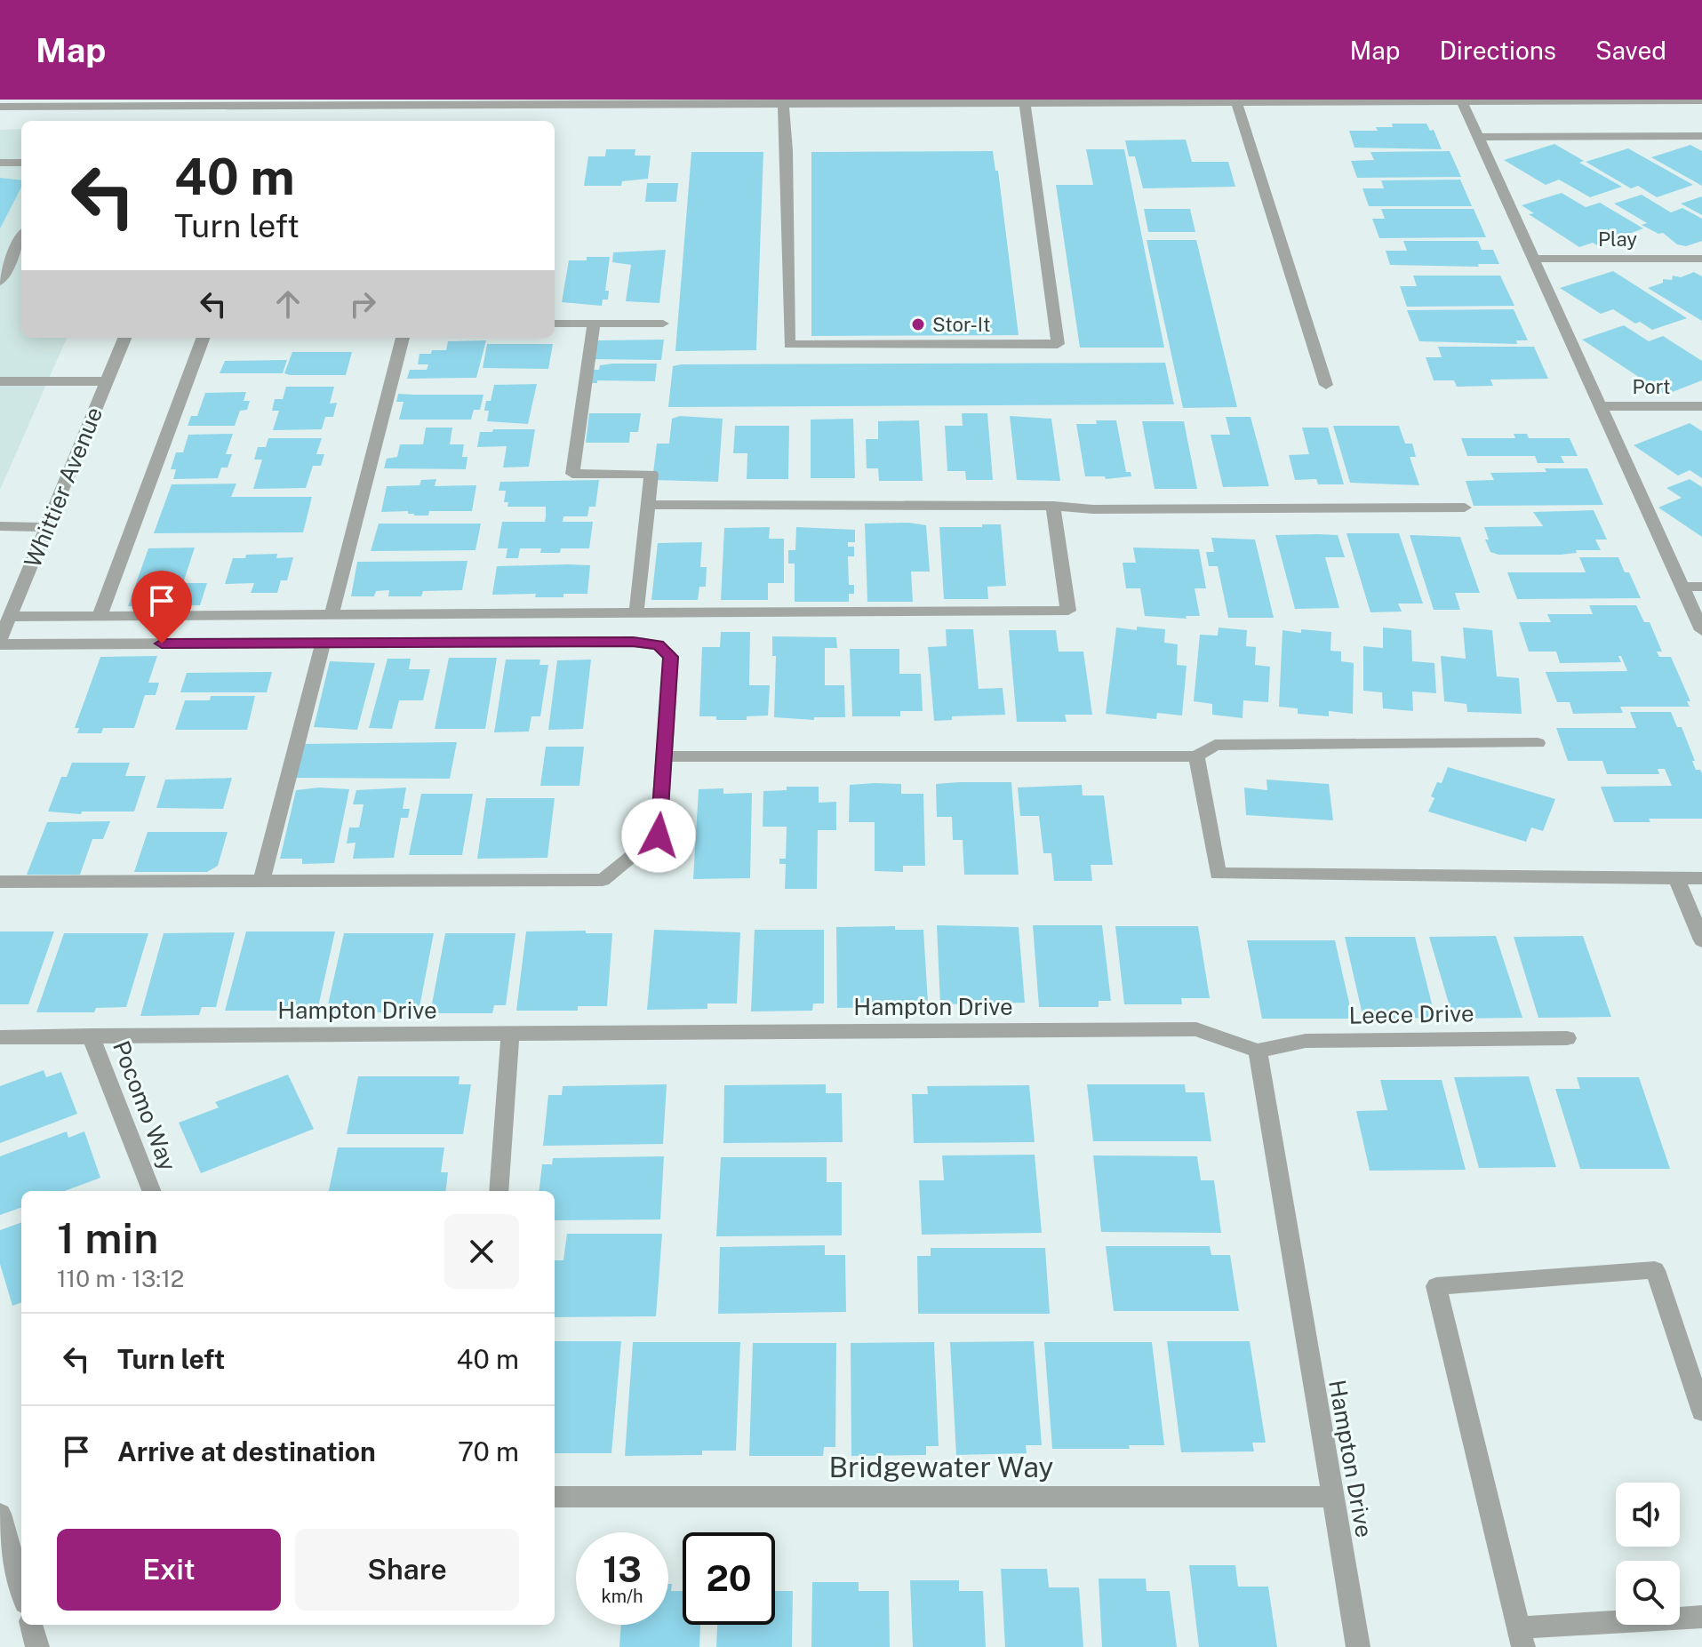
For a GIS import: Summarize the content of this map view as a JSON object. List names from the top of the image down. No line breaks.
{"streets":{"street":["Play","Port","Whittier Avenue","Hampton Drive","Leece Drive","Pocomo Way","Bridgewater Way"]},"crossings":[["Hampton Drive","Leece Drive"],["Hampton Drive","Pocomo Way"],["Hampton Drive","Bridgewater Way"]],"places":["Stor-It"],"page":{"header":"Map","nav":["Map","Directions","Saved"],"turn":["40 m","Turn left"],"heading":["1 min","110 m · 13:12"],"list":[{"name":"Turn left","value":"40 m"},{"name":"Arrive at destination","value":"70 m"}],"buttons":["Exit","Share"],"speed":"13 km/h","limit":"20"}}
